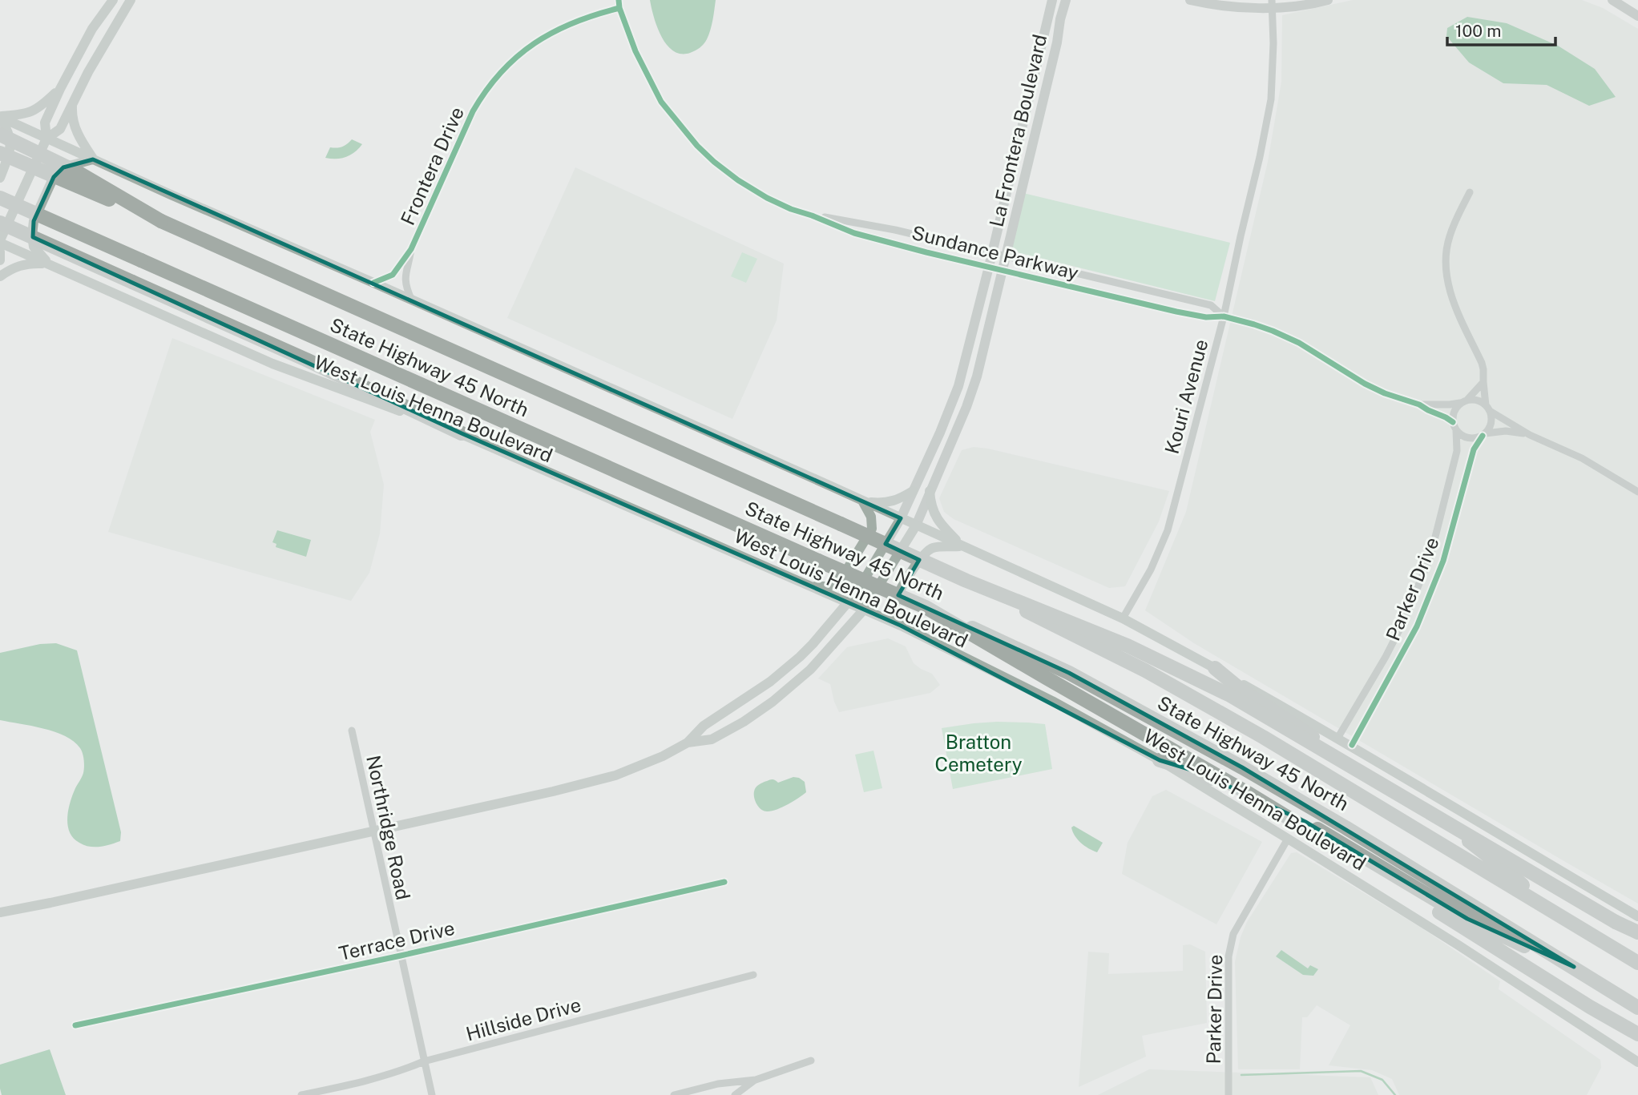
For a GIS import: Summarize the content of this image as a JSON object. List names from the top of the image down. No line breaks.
{"streets":{"highway":["State Highway 45 North"],"main road":["La Frontera Boulevard","West Louis Henna Boulevard"],"street":["Frontera Drive","Sundance Parkway","Kouri Avenue","Parker Drive","Northridge Road","Terrace Drive","Hillside Drive"]},"crossings":[["La Frontera Boulevard","Sundance Parkway"],["La Frontera Boulevard","West Louis Henna Boulevard"],["Frontera Drive","Sundance Parkway"],["Sundance Parkway","Kouri Avenue"],["Sundance Parkway","Parker Drive"],["West Louis Henna Boulevard","Parker Drive"],["Northridge Road","Terrace Drive"],["Northridge Road","Hillside Drive"]],"parks":["Bratton Cemetery"],"scale_bar":"100 m"}
